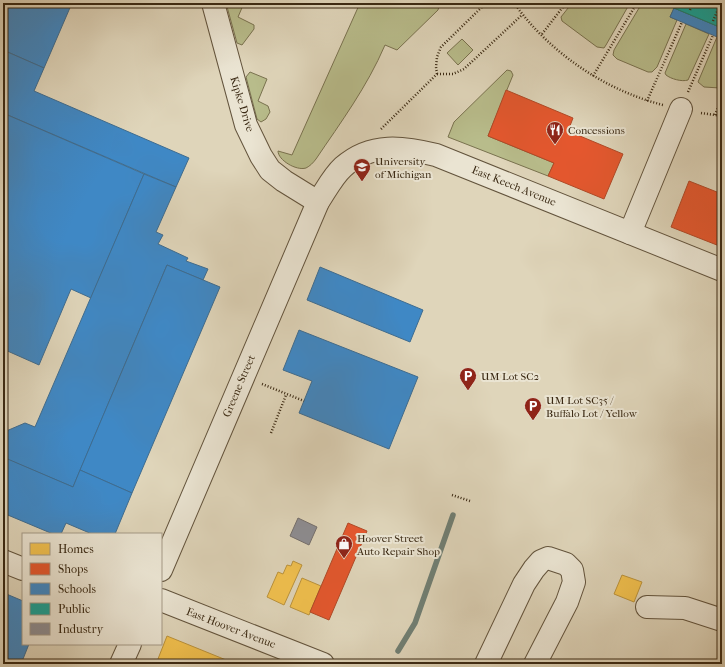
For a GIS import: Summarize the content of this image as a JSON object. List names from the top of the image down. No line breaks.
{"streets":{"street":["Kipke Drive","East Keech Avenue","Greene Street","East Hoover Avenue"]},"crossings":[["Kipke Drive","East Keech Avenue"],["Kipke Drive","Greene Street"],["East Keech Avenue","Greene Street"]],"places":{"restaurant":["Concessions"],"school or university":["University of Michigan"],"parking":["UM Lot SC2","UM Lot SC35 / Buffalo Lot / Yellow"],"shop":["Hoover Street Auto Repair Shop"]},"legend":["Homes","Shops","Schools","Public","Industry"]}
